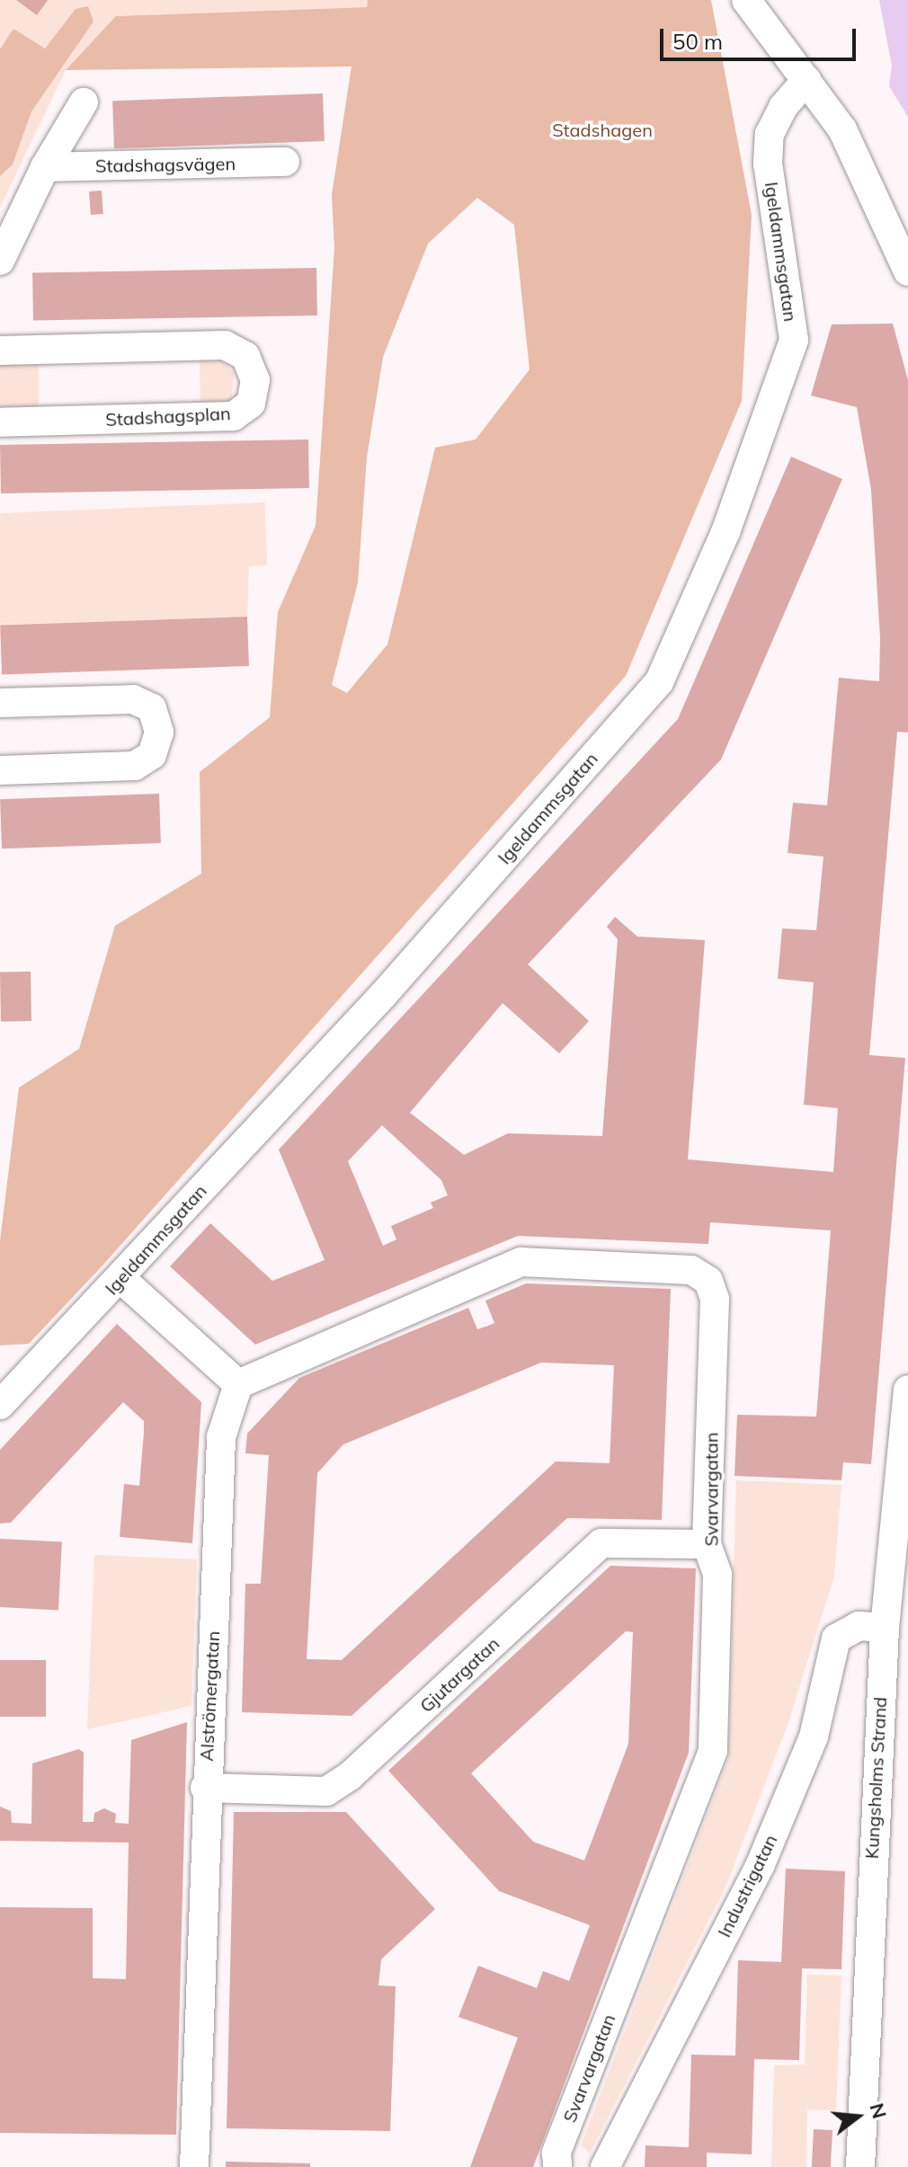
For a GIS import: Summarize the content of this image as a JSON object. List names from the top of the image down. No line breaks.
{"streets":{"street":["Stadshagsvägen","Igeldammsgatan","Stadshagsplan","Svarvargatan","Gjutargatan","Alströmergatan","Kungsholms Strand","Industrigatan"]},"crossings":[["Svarvargatan","Gjutargatan"],["Svarvargatan","Alströmergatan"],["Gjutargatan","Alströmergatan"],["Kungsholms Strand","Industrigatan"]],"parks":["Stadshagen"],"scale_bar":"50 m","north":"right"}
